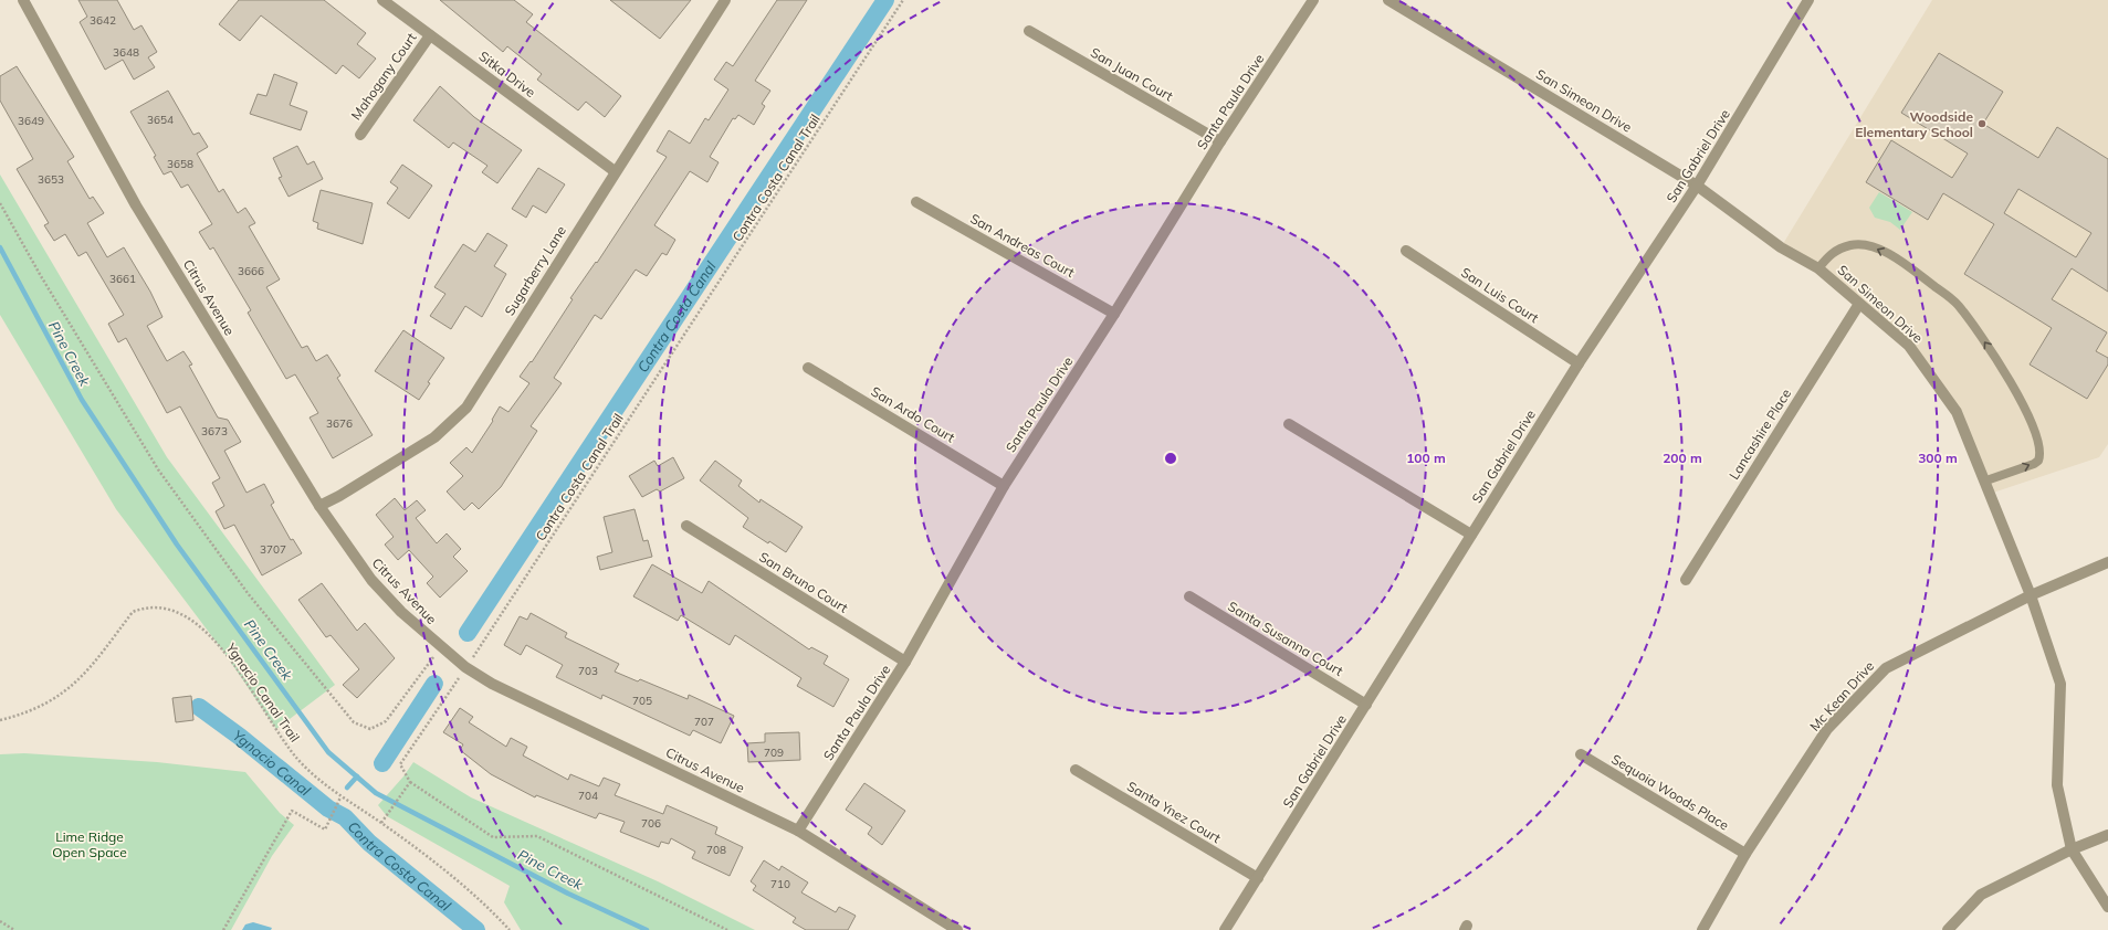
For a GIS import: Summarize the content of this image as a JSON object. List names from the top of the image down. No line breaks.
{"streets":{"street":["Sitka Drive","San Juan Court","Mahogany Court","San Simeon Drive","Santa Paula Drive","San Gabriel Drive","San Andreas Court","Sugarberry Lane","San Luis Court","Citrus Avenue","San Ardo Court","Lancashire Place","San Bruno Court","Santa Susanna Court","Mc Kean Drive","Sequoia Woods Place","Santa Ynez Court"],"path":["Contra Costa Canal Trail","Ygnacio Canal Trail"]},"crossings":[["Sitka Drive","Mahogany Court"],["Sitka Drive","Sugarberry Lane"],["San Juan Court","Santa Paula Drive"],["San Simeon Drive","San Gabriel Drive"],["San Simeon Drive","Lancashire Place"],["San Simeon Drive","Mc Kean Drive"],["Santa Paula Drive","San Andreas Court"],["Santa Paula Drive","Citrus Avenue"],["Santa Paula Drive","San Ardo Court"],["Santa Paula Drive","San Bruno Court"],["San Gabriel Drive","San Luis Court"],["San Gabriel Drive","Santa Susanna Court"],["San Gabriel Drive","Santa Ynez Court"],["Contra Costa Canal Trail","Citrus Avenue"],["Sugarberry Lane","Citrus Avenue"],["Mc Kean Drive","Sequoia Woods Place"]],"water":["Contra Costa Canal","Pine Creek","Ygnacio Canal"],"parks":["Lime Ridge Open Space"],"places":["Woodside Elementary School"],"house_numbers":["3642","3648","3654","3649","3658","3653","3666","3661","3676","3673","3707","703","705","707","709","704","706","708","710"],"rings":["100 m","200 m","300 m"]}
